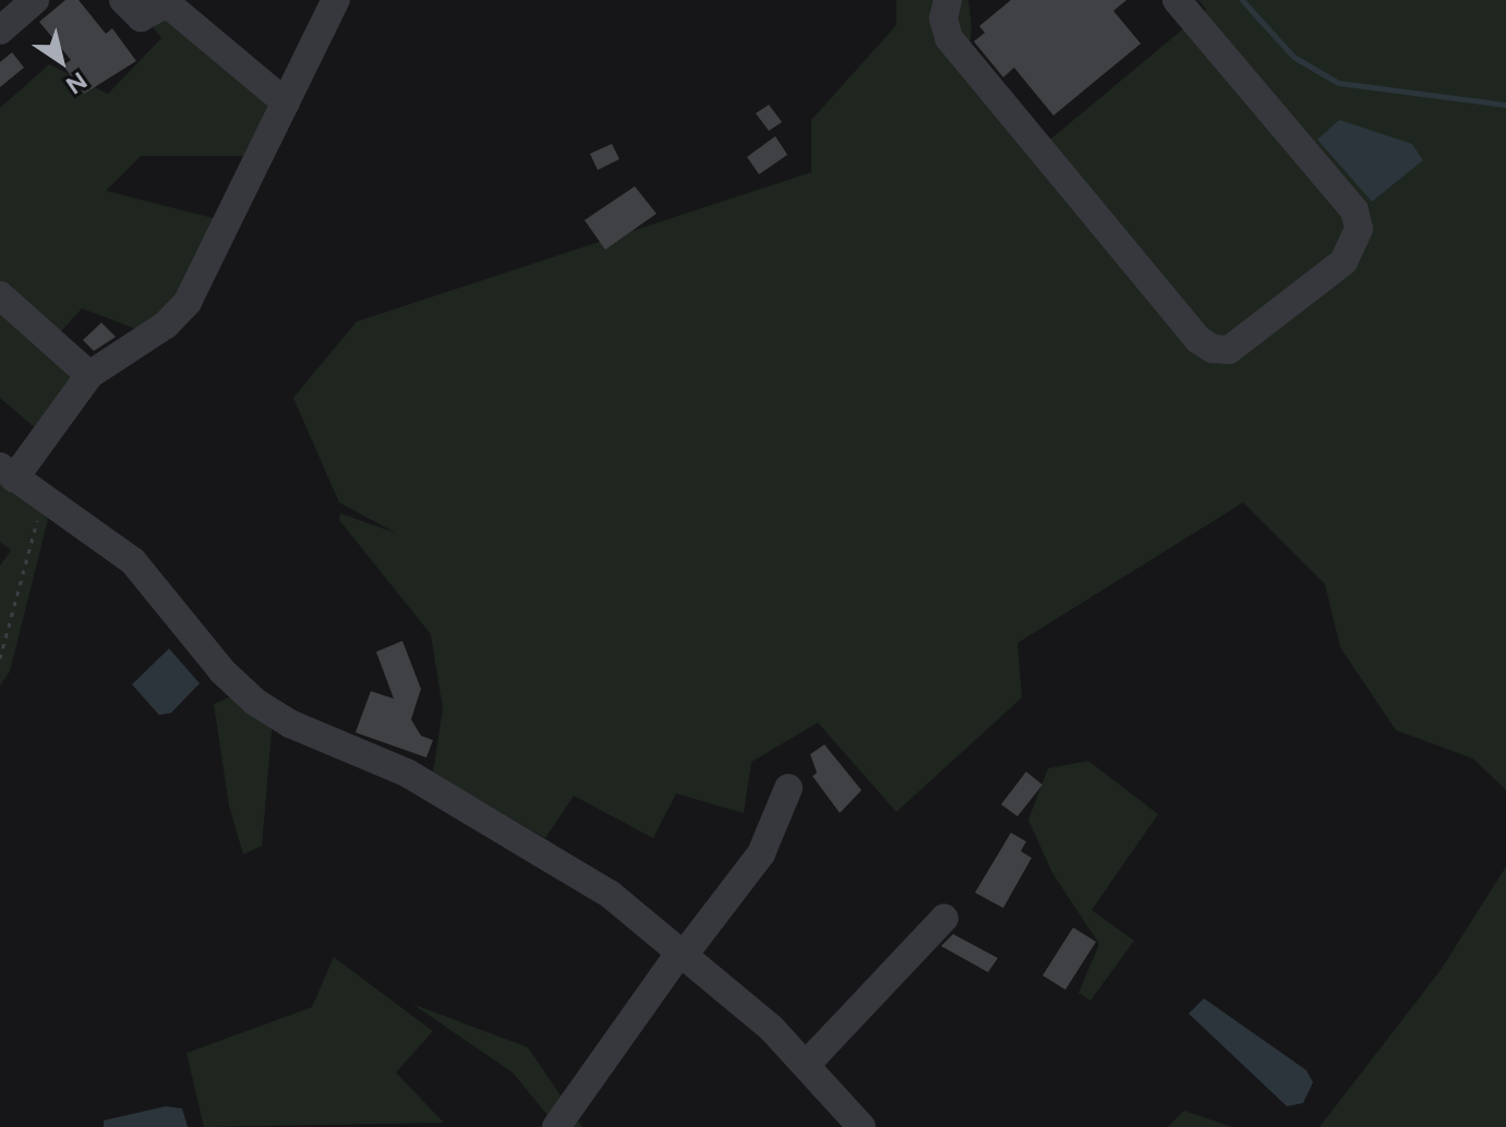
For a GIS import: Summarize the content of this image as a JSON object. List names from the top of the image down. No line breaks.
{"north":"bottom right"}
